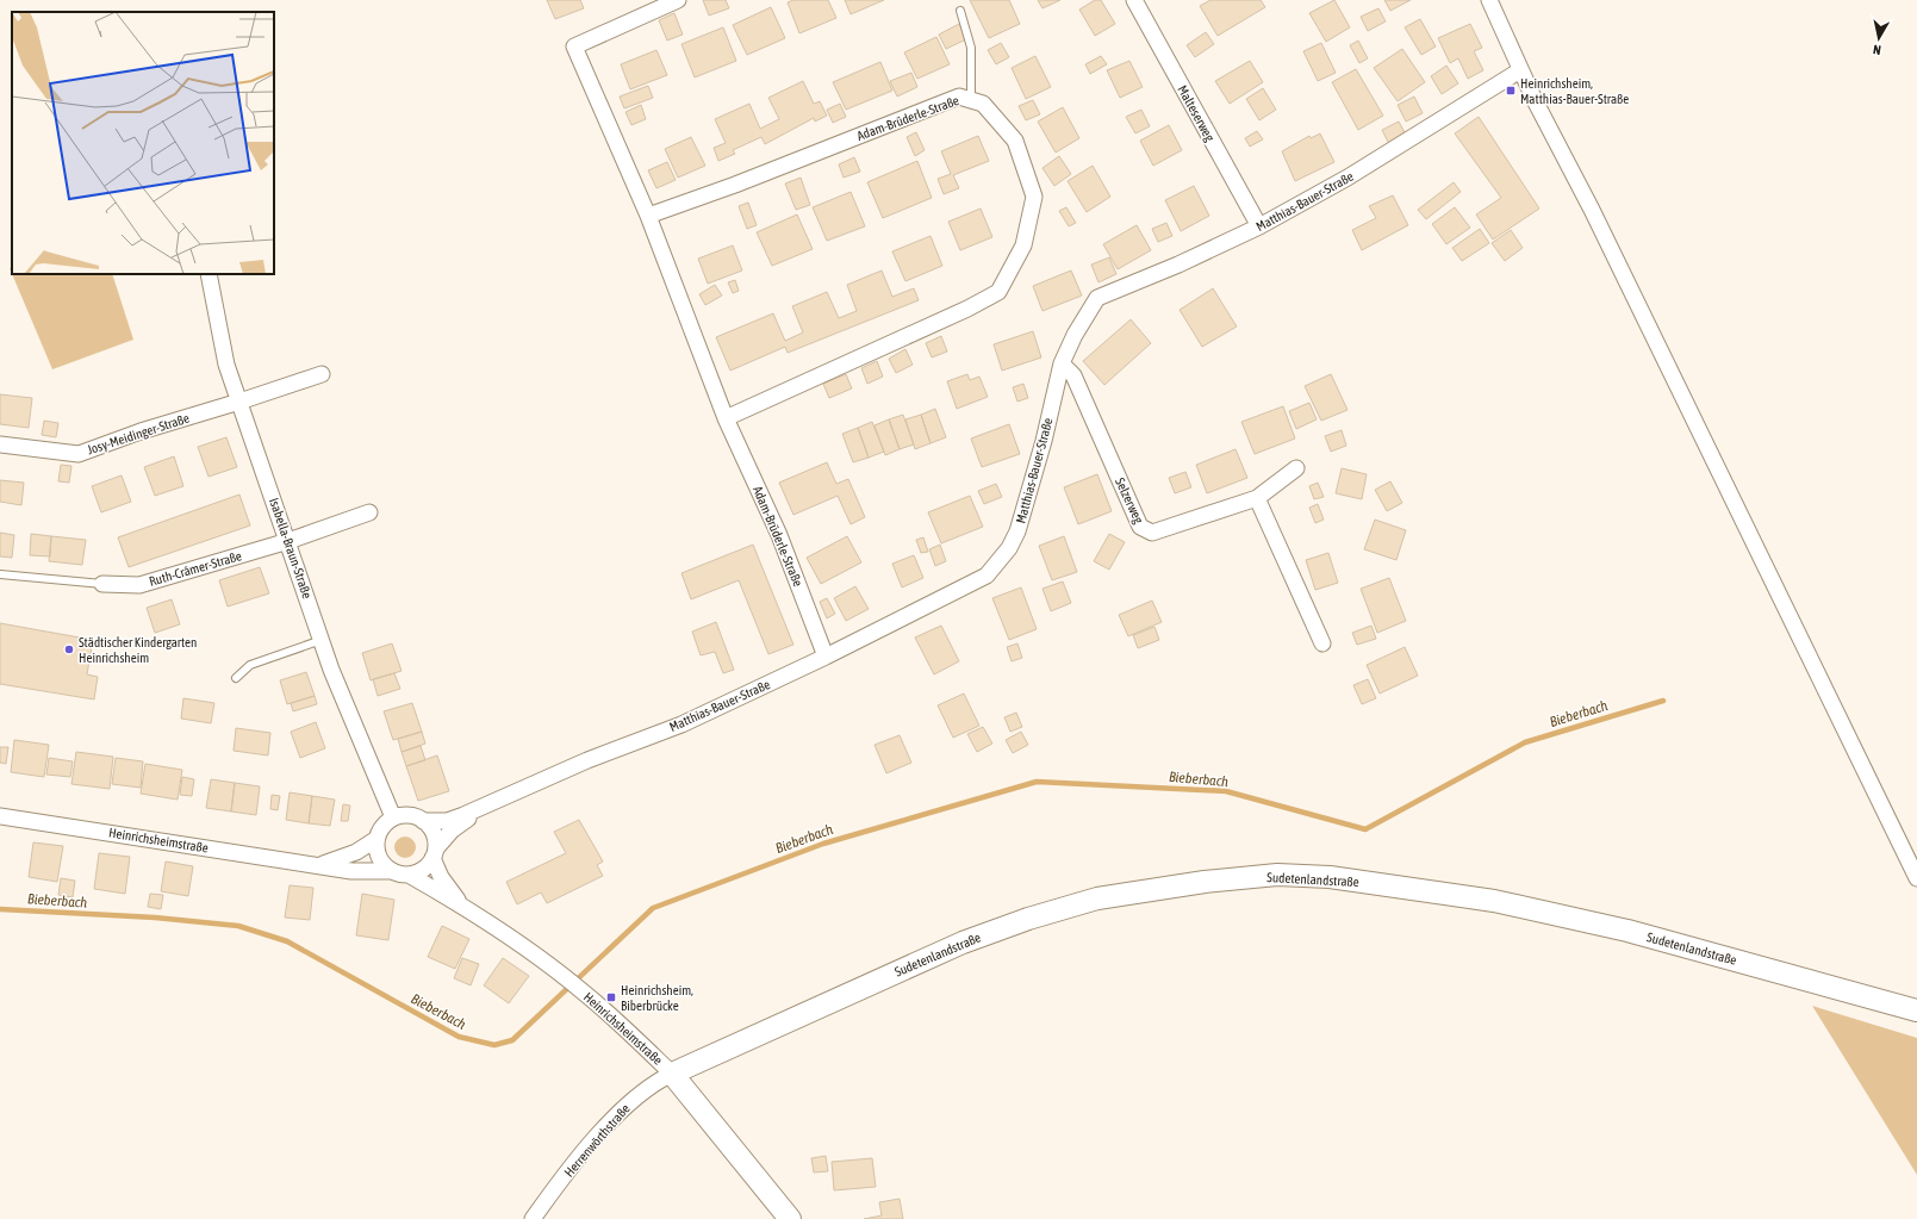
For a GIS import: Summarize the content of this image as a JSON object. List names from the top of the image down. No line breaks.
{"streets":{"street":["Malteserweg","Adam-Brüderle-Straße","Matthias-Bauer-Straße","Josy-Meidinger-Straße","Selzerweg","Isabella-Braun-Straße","Ruth-Crämer-Straße","Heinrichsheimstraße","Sudetenlandstraße","Herrenwörthstraße"]},"crossings":[["Malteserweg","Matthias-Bauer-Straße"],["Adam-Brüderle-Straße","Matthias-Bauer-Straße"],["Matthias-Bauer-Straße","Selzerweg"],["Matthias-Bauer-Straße","Isabella-Braun-Straße"],["Matthias-Bauer-Straße","Heinrichsheimstraße"],["Josy-Meidinger-Straße","Isabella-Braun-Straße"],["Isabella-Braun-Straße","Ruth-Crämer-Straße"],["Isabella-Braun-Straße","Heinrichsheimstraße"],["Heinrichsheimstraße","Sudetenlandstraße"],["Heinrichsheimstraße","Herrenwörthstraße"],["Sudetenlandstraße","Herrenwörthstraße"]],"water":["Bieberbach"],"places":{"transit":["Heinrichsheim, Matthias-Bauer-Straße","Heinrichsheim, Biberbrücke"],"other":["Städtischer Kindergarten Heinrichsheim"]},"north":"bottom"}
